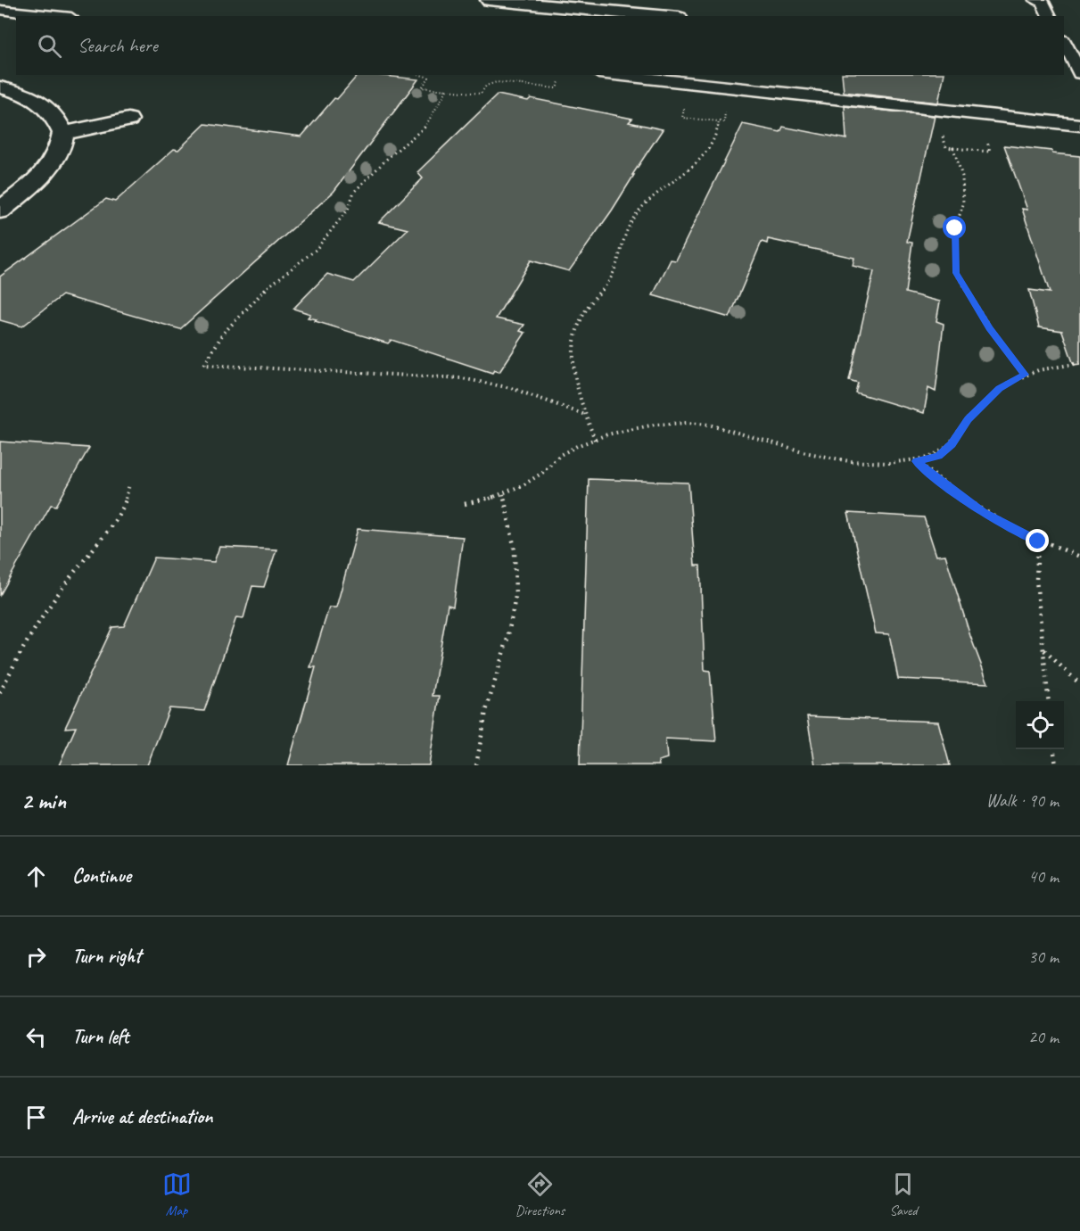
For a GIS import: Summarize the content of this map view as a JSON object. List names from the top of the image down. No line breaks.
{"page":{"search":"Search here","heading":["2 min","Walk · 90 m"],"list":[["Continue","40 m"],["Turn right","30 m"],["Turn left","20 m"],"Arrive at destination"],"nav":["Map","Directions","Saved"]}}
